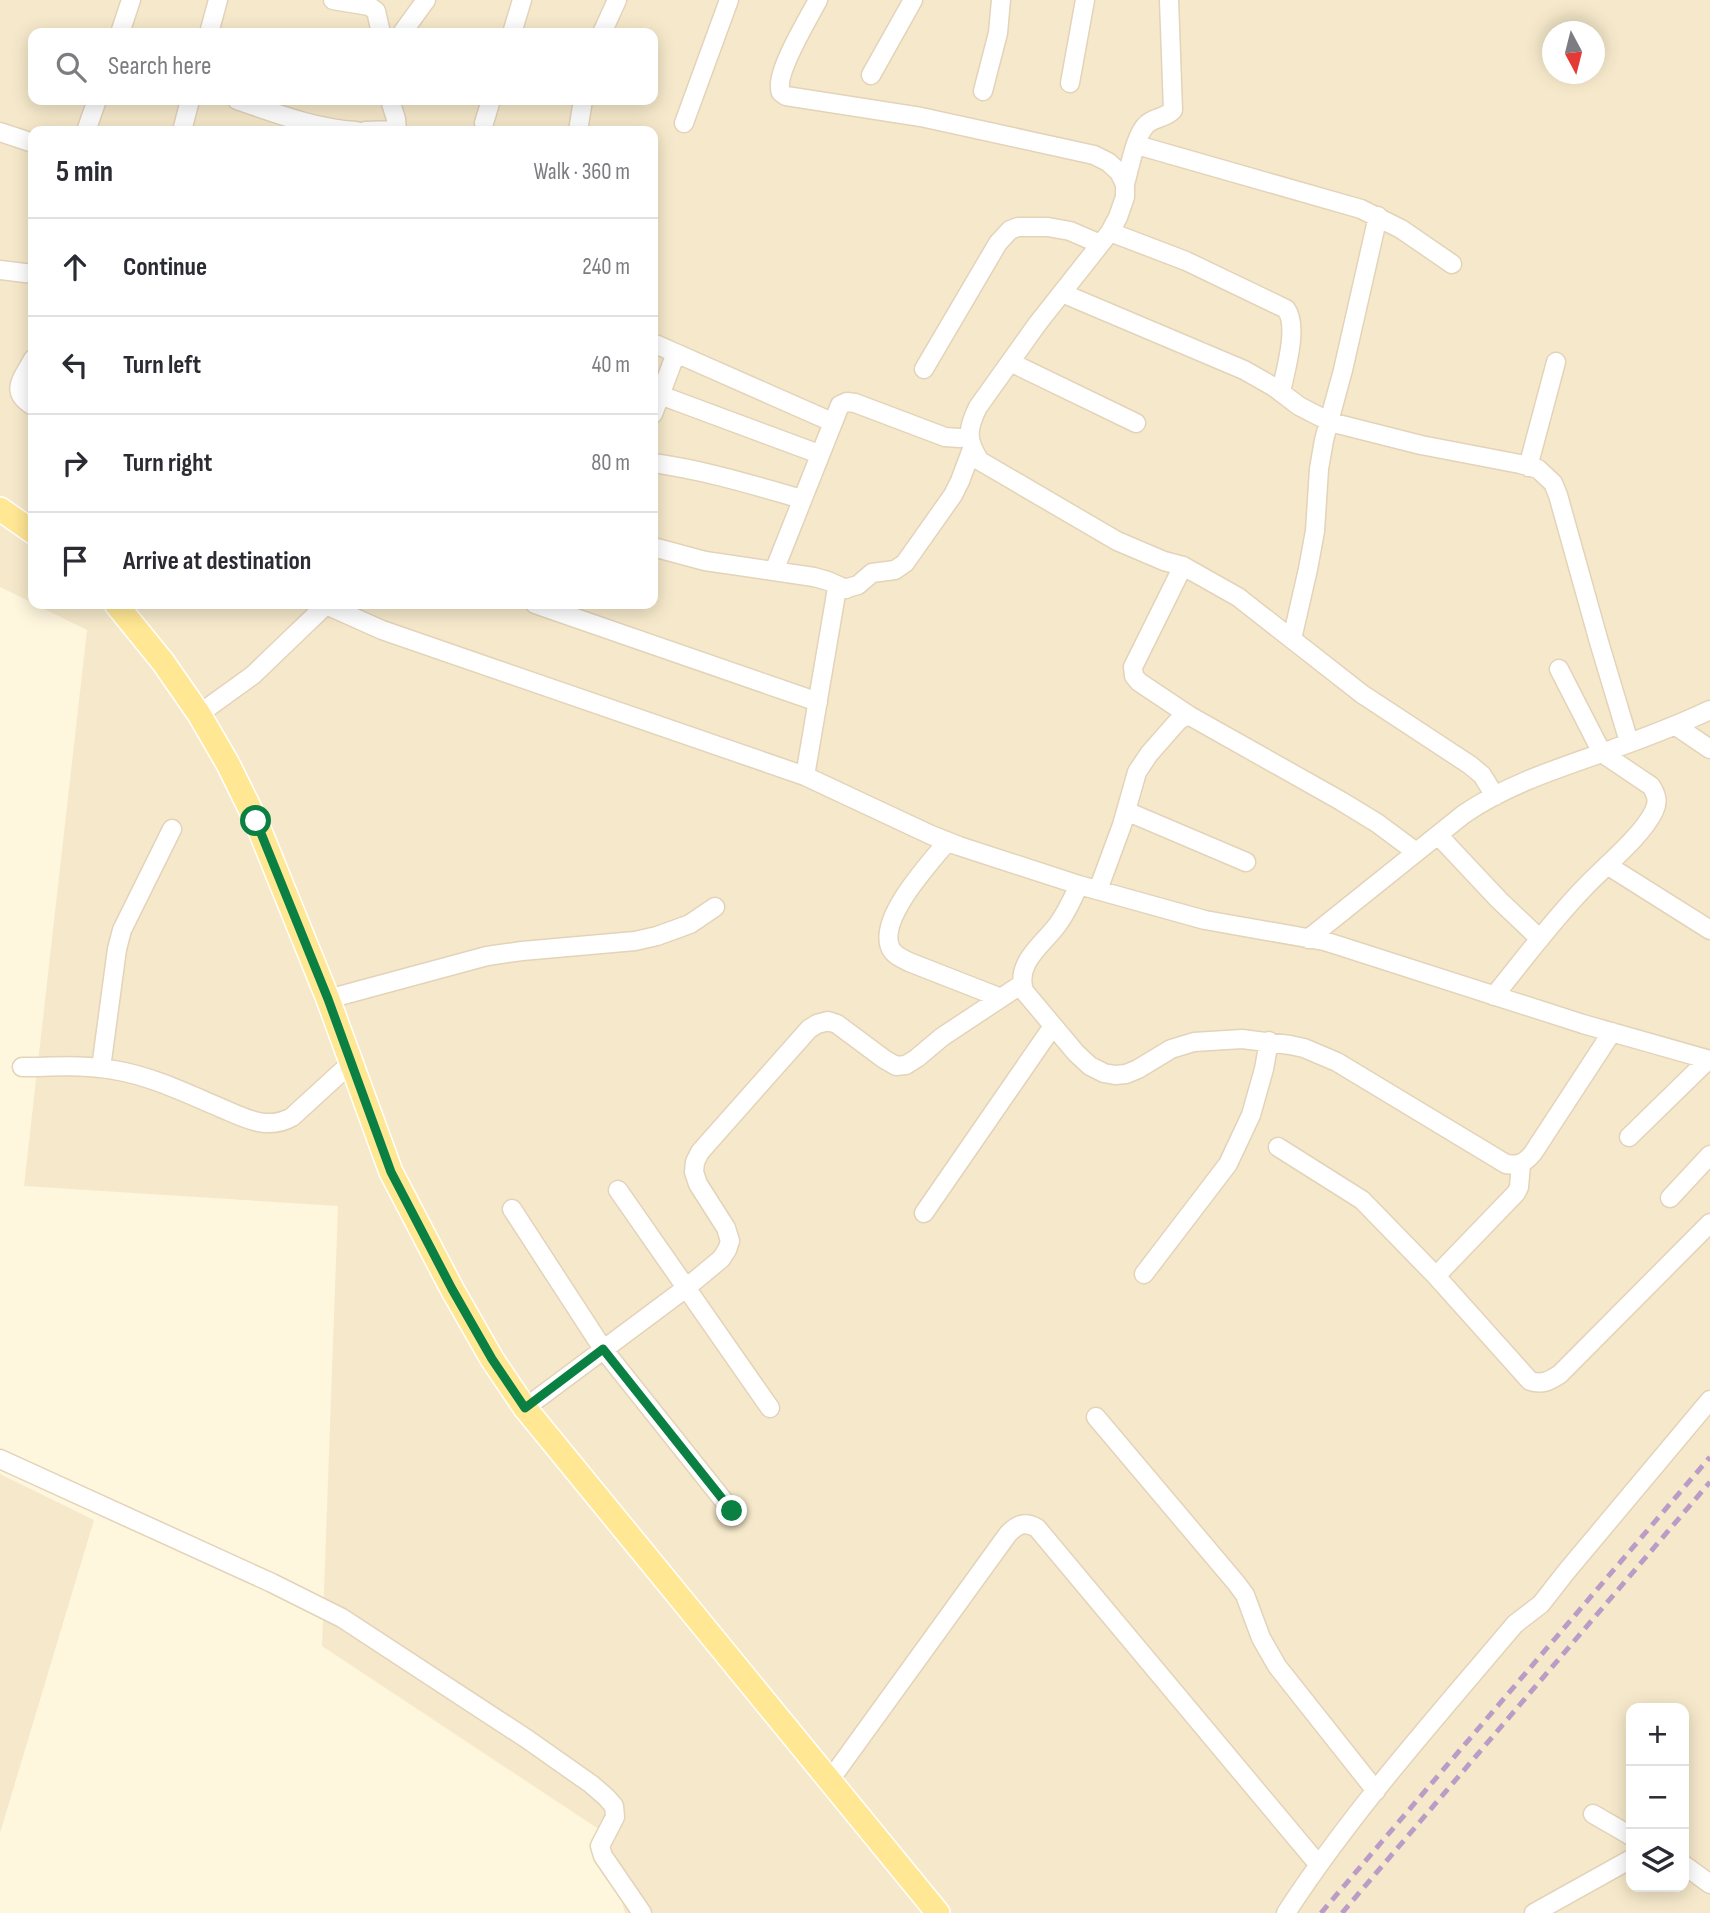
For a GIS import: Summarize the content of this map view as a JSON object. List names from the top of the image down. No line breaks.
{"north":"bottom","page":{"search":"Search here","heading":["5 min","Walk · 360 m"],"list":[["Continue","240 m"],["Turn left","40 m"],["Turn right","80 m"],"Arrive at destination"],"map_buttons":["+","−"]}}
